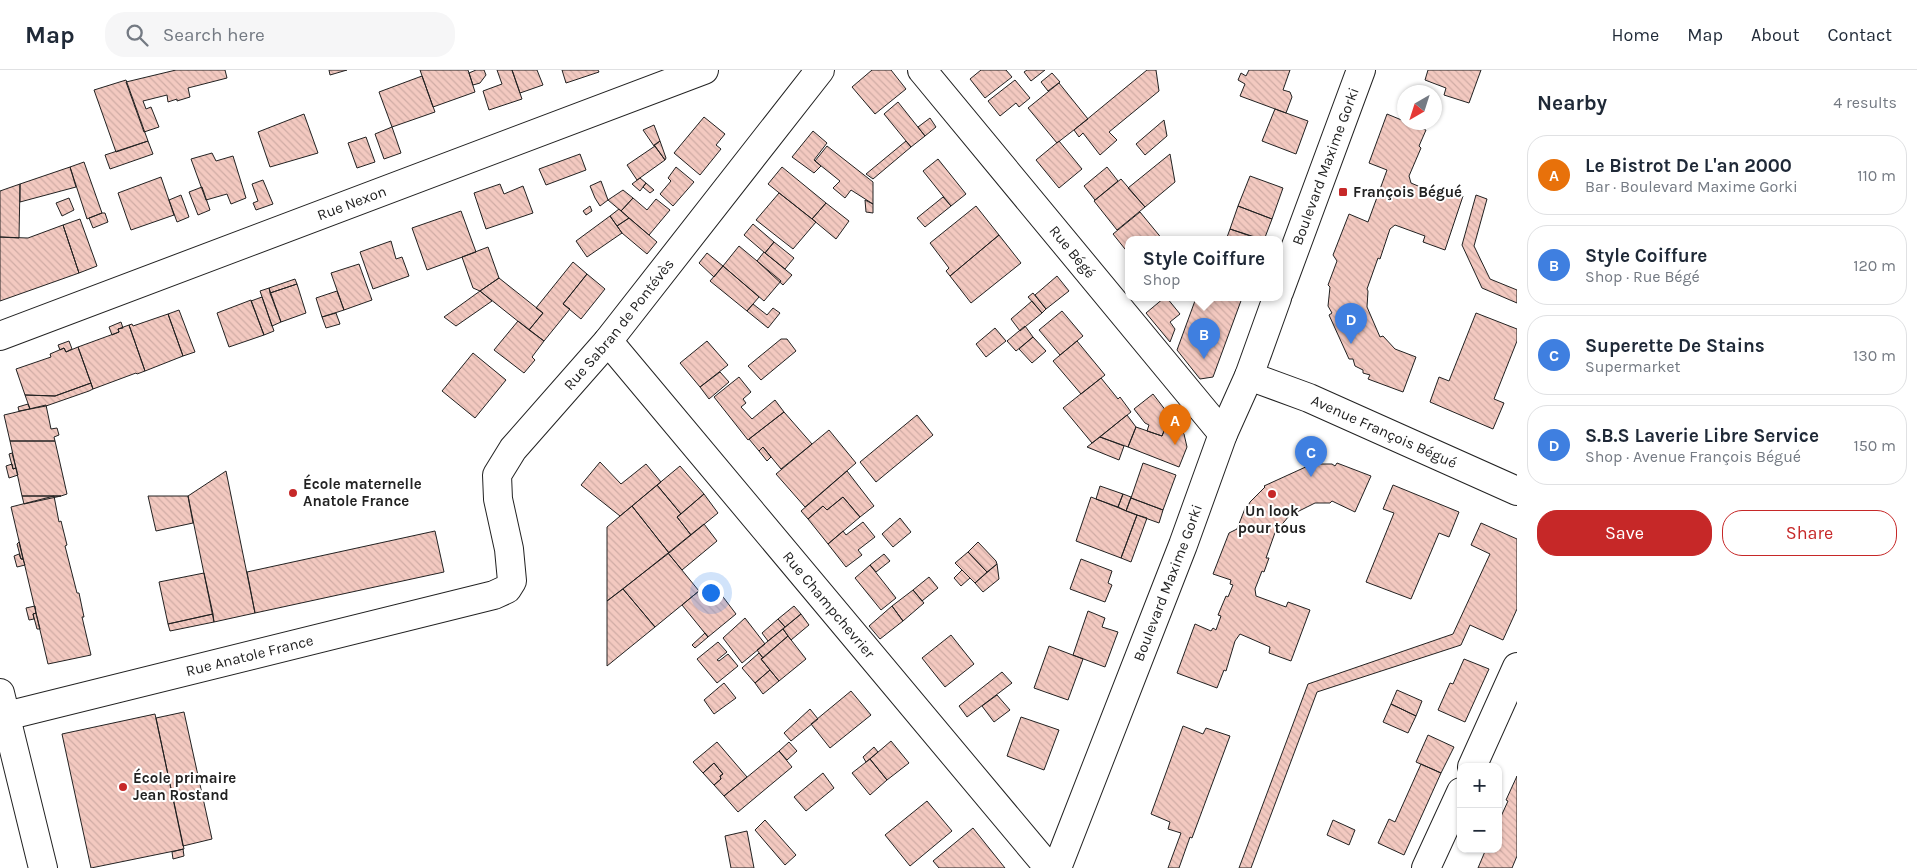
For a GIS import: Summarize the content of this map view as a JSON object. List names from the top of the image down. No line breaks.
{"streets":{"street":["Boulevard Maxime Gorki","Rue Nexon","Rue Bégé","Rue Sabran de Pontévès","Avenue François Bégué","Rue Champchevrier","Rue Anatole France"]},"crossings":[["Boulevard Maxime Gorki","Rue Bégé"],["Boulevard Maxime Gorki","Avenue François Bégué"],["Rue Sabran de Pontévès","Rue Champchevrier"],["Rue Sabran de Pontévès","Rue Anatole France"]],"places":{"transit":["François Bégué"],"other":["École maternelle Anatole France","Un look pour tous","École primaire Jean Rostand"]},"north":"bottom left","page":{"header":"Map","search":"Search here","nav":["Home","Map","About","Contact"],"heading":["Nearby","4 results"],"list":[{"mark":"A","name":"Le Bistrot De L'an 2000","note":"Bar · Boulevard Maxime Gorki","value":"110 m"},{"mark":"B","name":"Style Coiffure","note":"Shop · Rue Bégé","value":"120 m"},{"mark":"C","name":"Superette De Stains","note":"Supermarket","value":"130 m"},{"mark":"D","name":"S.B.S Laverie Libre Service","note":"Shop · Avenue François Bégué","value":"150 m"}],"popup":["Style Coiffure","Shop"],"pins":["D","B","A","C"],"buttons":["Save","Share"],"map_buttons":["+","−"]}}
